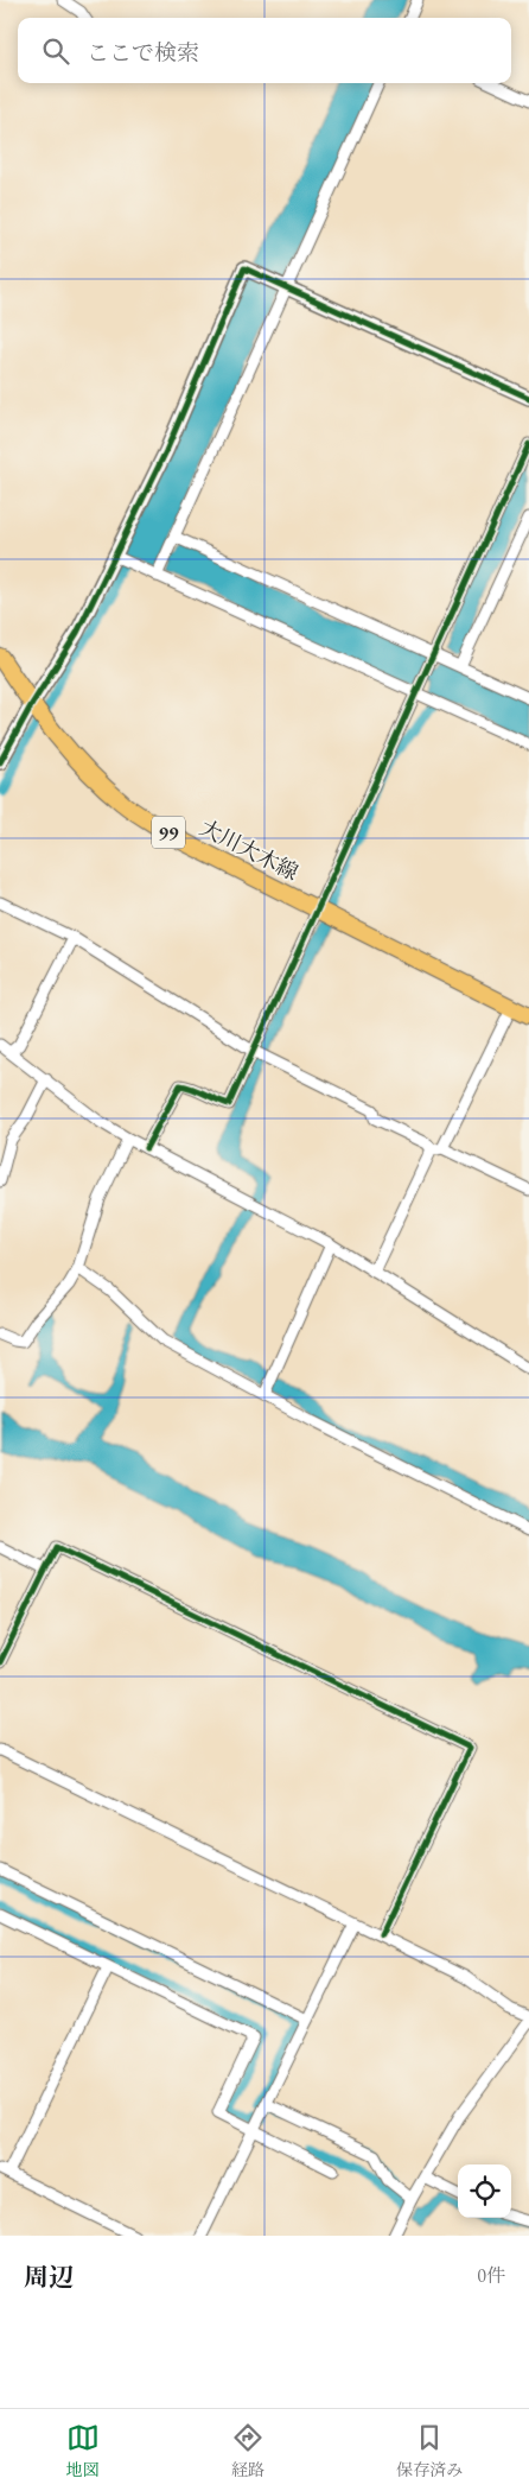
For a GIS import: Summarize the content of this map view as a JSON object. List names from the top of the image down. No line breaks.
{"streets":{"main road":["99","大川大木線"]},"page":{"search":"ここで検索","heading":["周辺","0件"],"nav":["地図","経路","保存済み"]}}
